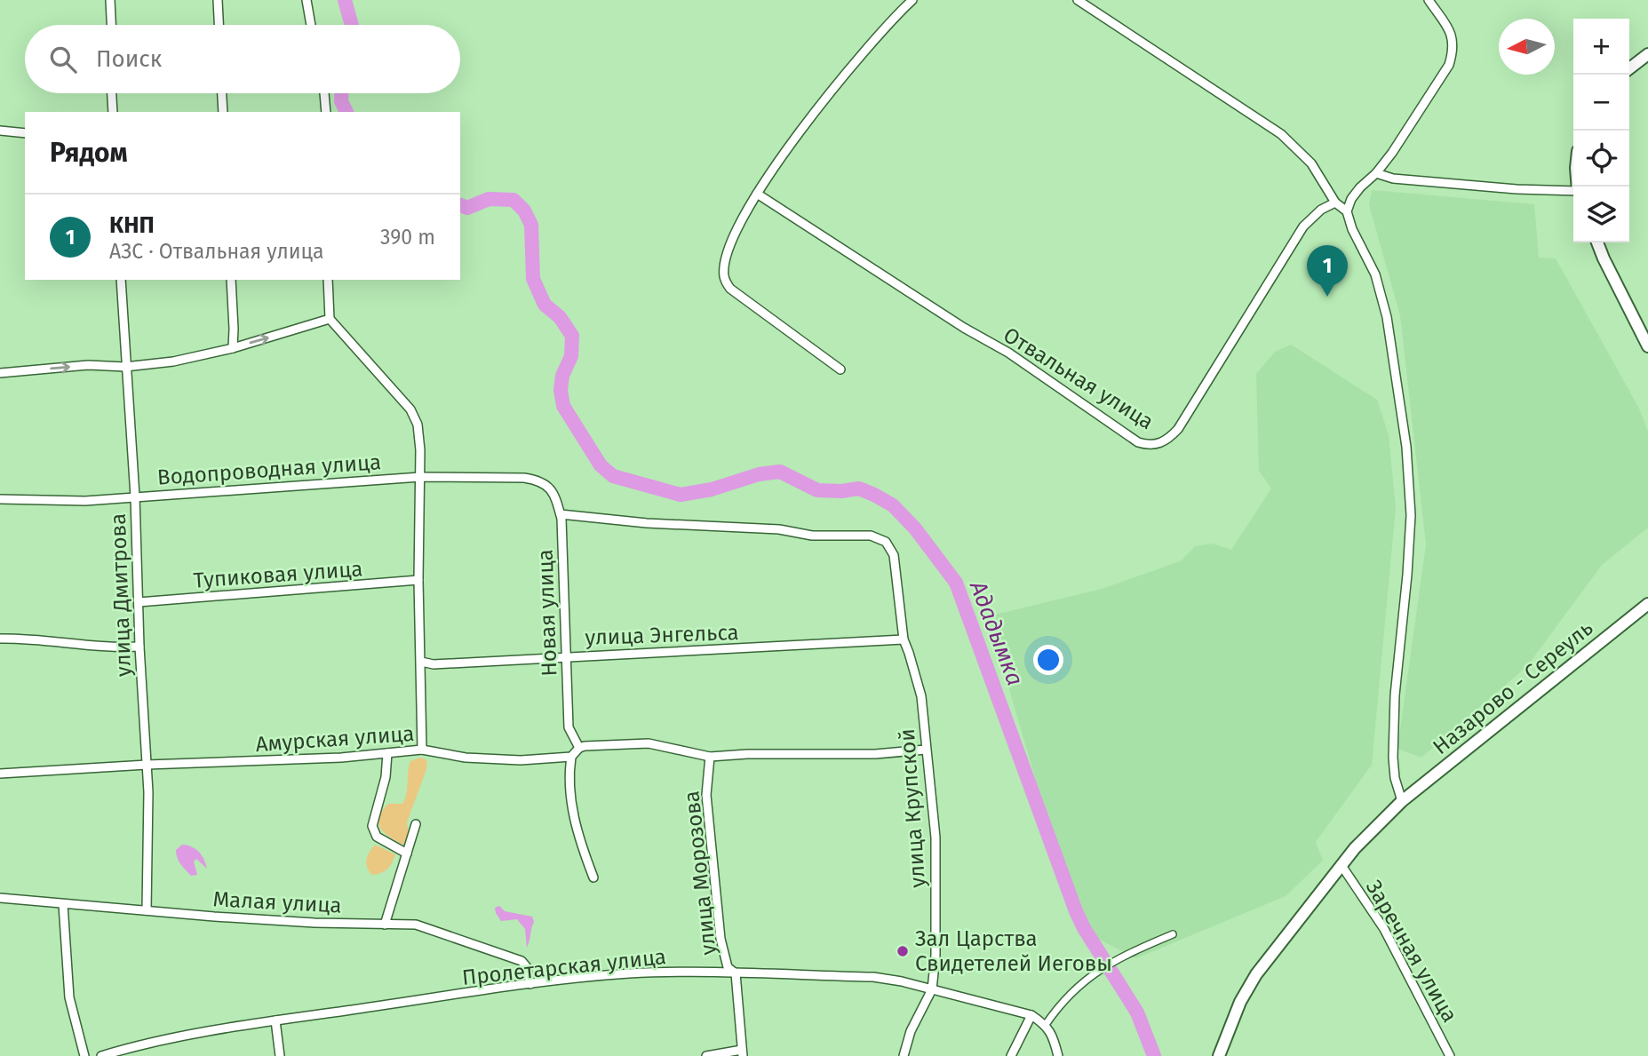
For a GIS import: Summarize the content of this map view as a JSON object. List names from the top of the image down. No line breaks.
{"streets":{"street":["Отвальная улица","Водопроводная улица","Тупиковая улица","улица Дмитрова","Новая улица","улица Энгельса","Назарово - Сереуль","Амурская улица","улица Крупской","улица Морозова","Малая улица","Заречная улица","Пролетарская улица"]},"crossings":[["Водопроводная улица","улица Дмитрова"],["Водопроводная улица","Новая улица"],["Тупиковая улица","улица Дмитрова"],["улица Дмитрова","Амурская улица"],["улица Дмитрова","Малая улица"],["Новая улица","улица Энгельса"],["Новая улица","улица Крупской"],["улица Энгельса","улица Крупской"],["Назарово - Сереуль","Заречная улица"],["улица Крупской","Пролетарская улица"],["улица Морозова","Пролетарская улица"],["Малая улица","Пролетарская улица"]],"water":["Ададымка"],"places":["Зал Царства Свидетелей Иеговы"],"north":"left","page":{"map_buttons":["+","−"],"search":"Поиск","heading":"Рядом","list":[{"mark":"1","name":"КНП","note":"АЗС · Отвальная улица","value":"390 m"}],"pins":"1"}}
